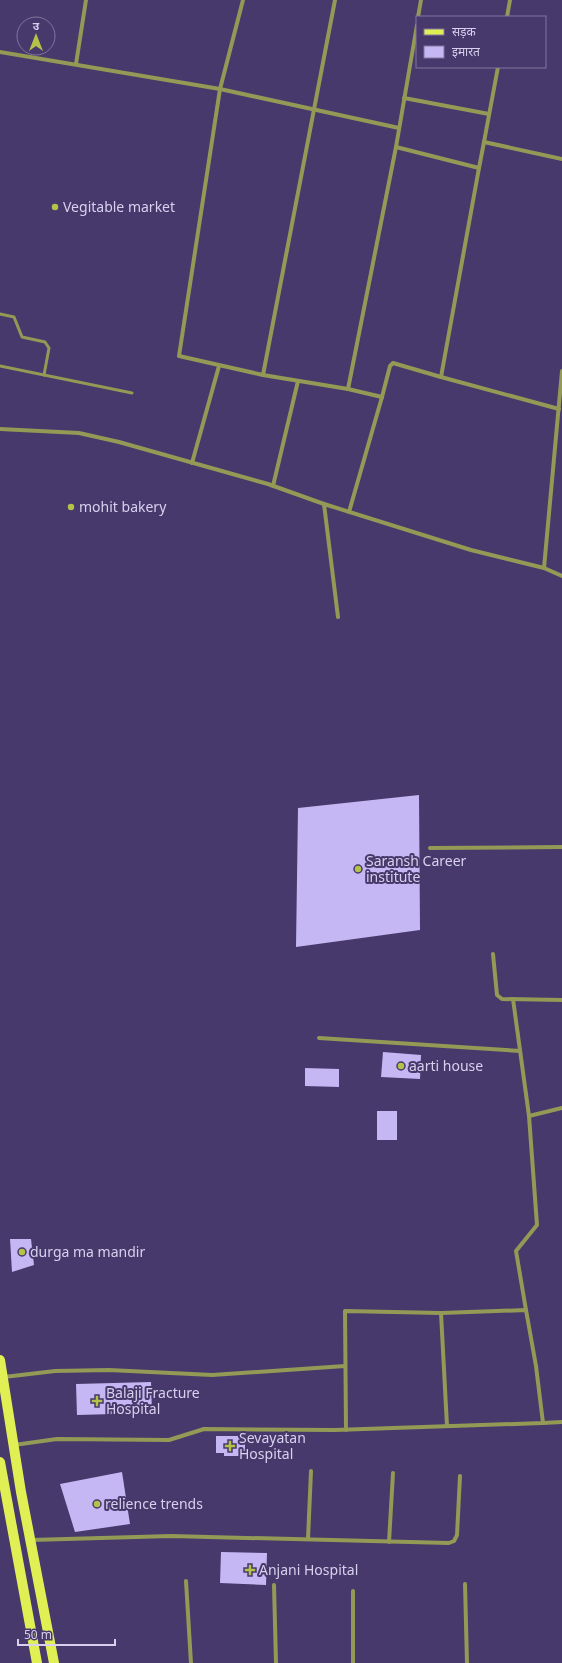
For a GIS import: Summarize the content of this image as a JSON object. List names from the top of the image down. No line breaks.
{"places":{"other":["Vegitable market","mohit bakery","Saransh Career institute","aarti house","durga ma mandir","relience trends"],"health":["Balaji Fracture Hospital","Sevayatan Hospital","Anjani Hospital"]},"legend":["सड़क","इमारत"],"scale_bar":"50 m","north":"top"}
